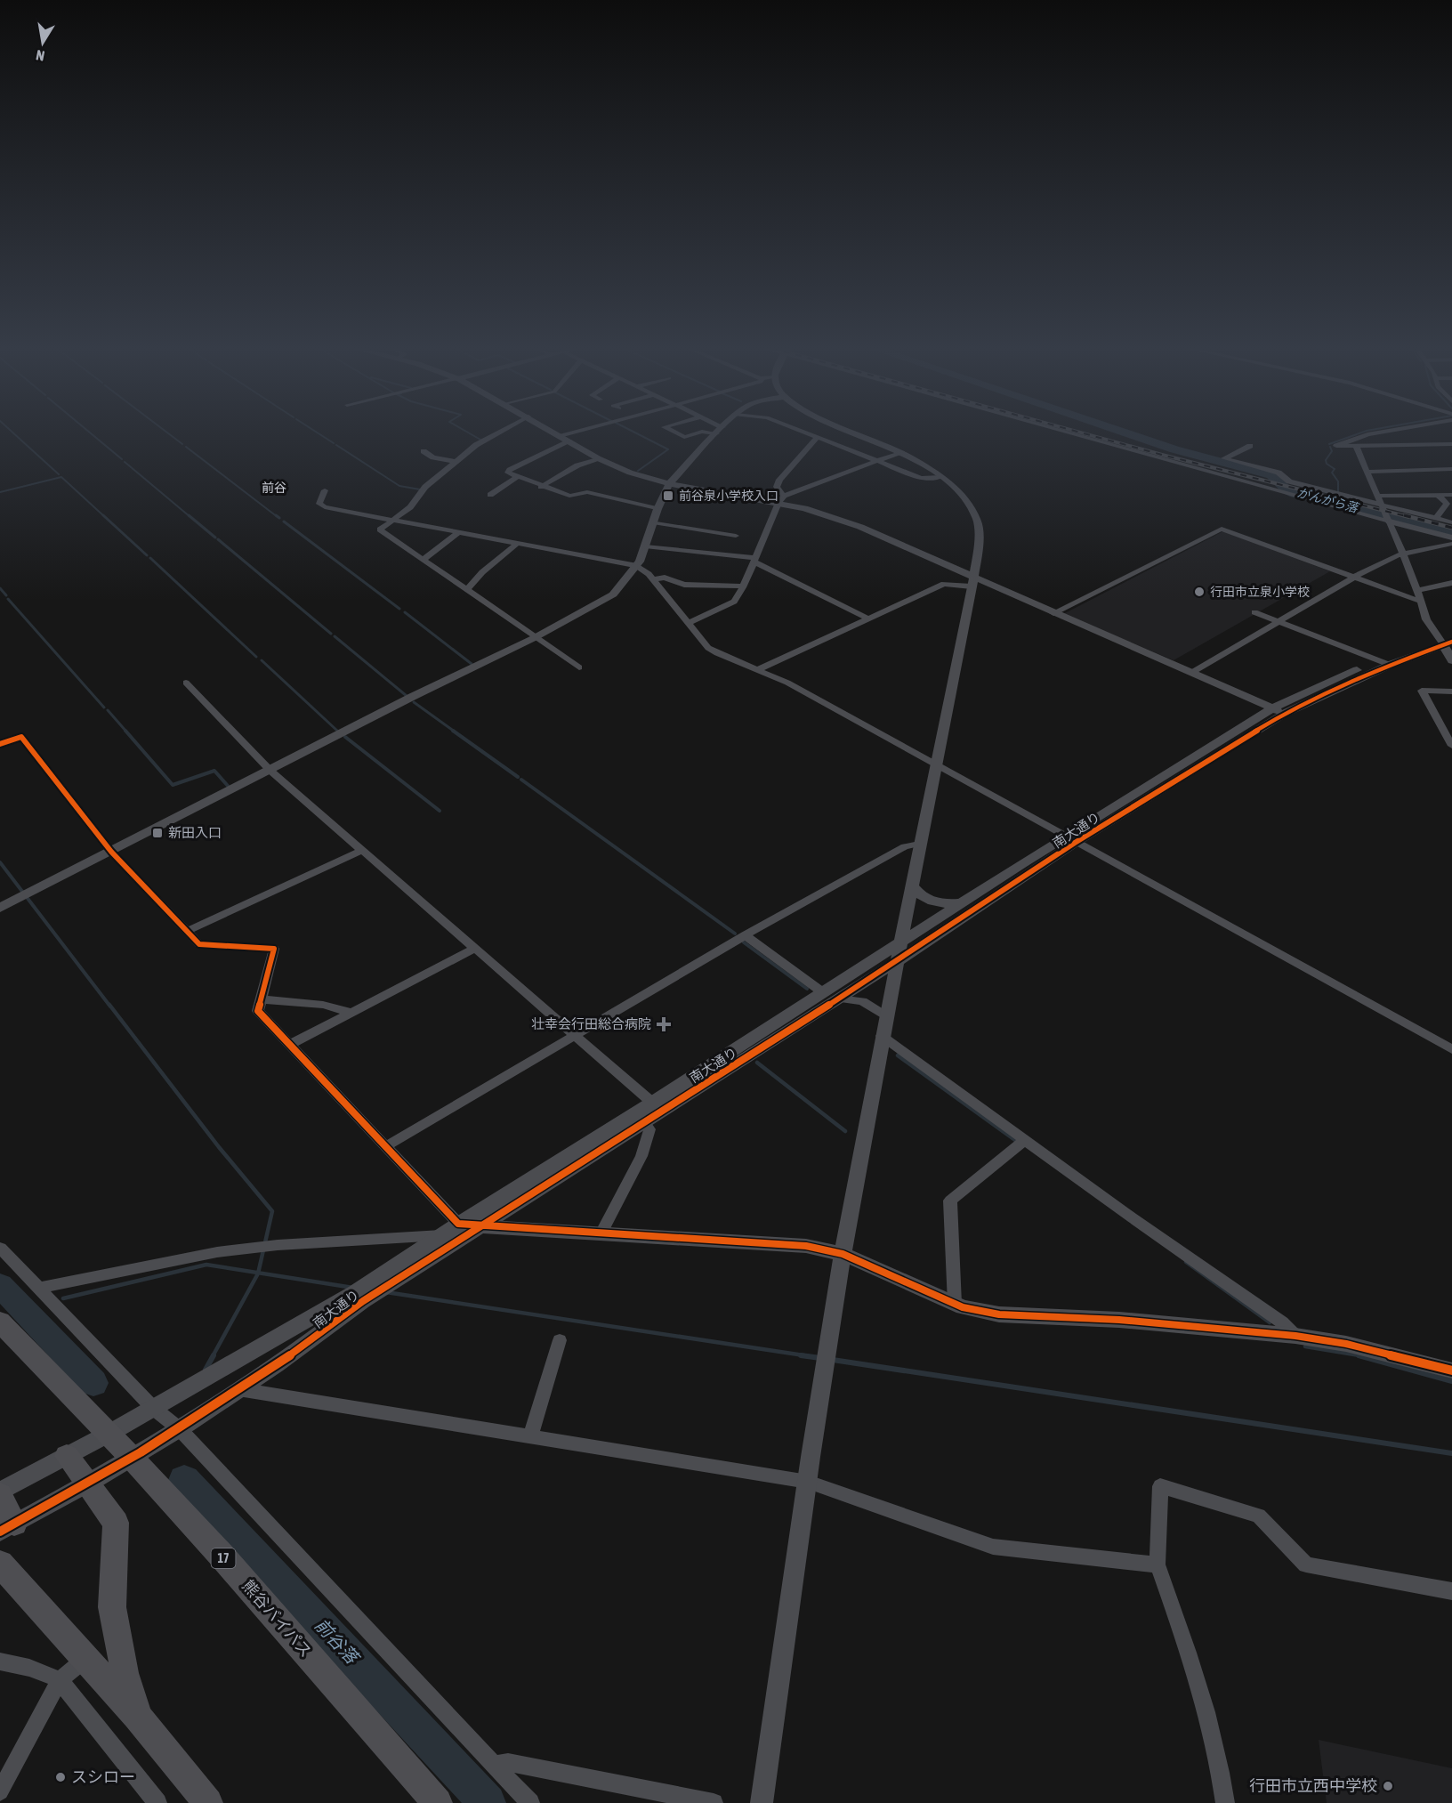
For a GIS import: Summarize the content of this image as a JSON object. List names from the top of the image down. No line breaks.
{"streets":{"highway":["17","熊谷バイパス"],"street":["南大通り"]},"crossings":[["南大通り","熊谷バイパス"]],"districts":["前谷"],"water":["がんがら落","前谷落"],"places":{"transit":["前谷泉小学校入口","新田入口"],"other":["行田市立泉小学校","スシロー","行田市立西中学校"],"health":["壮幸会行田総合病院"]},"north":"bottom"}
